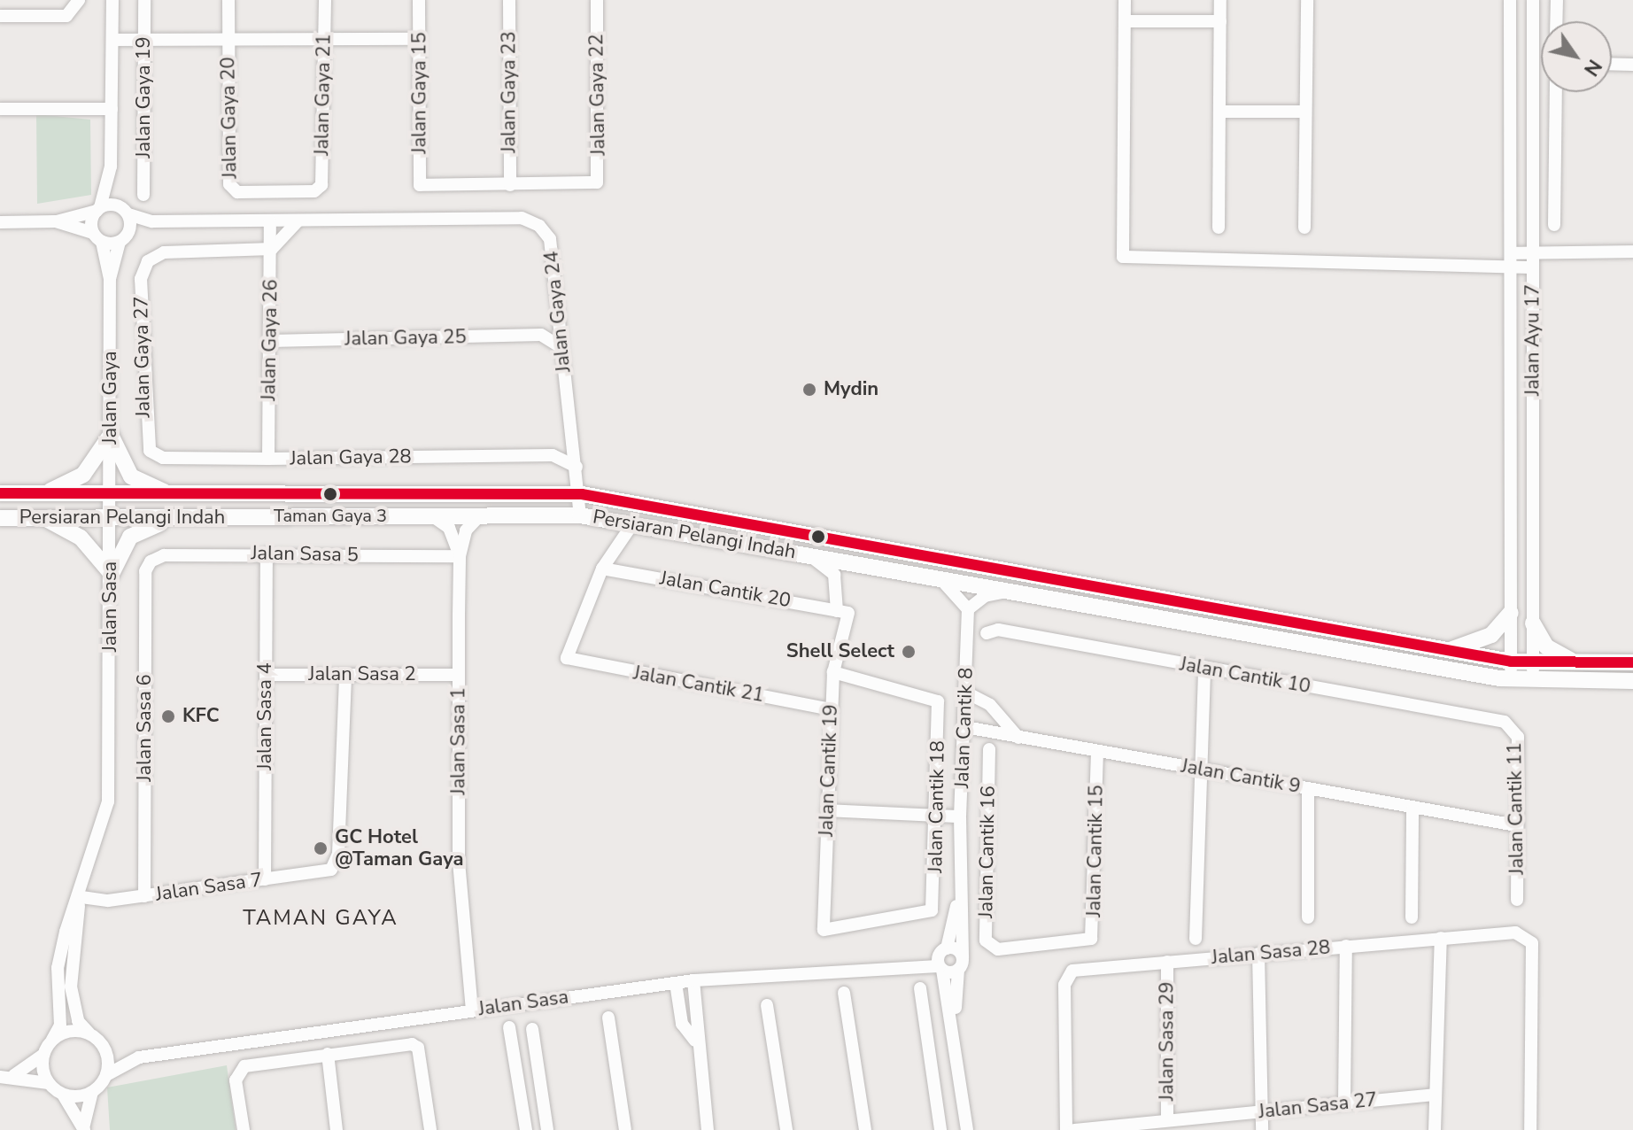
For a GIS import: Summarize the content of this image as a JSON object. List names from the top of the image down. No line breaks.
{"streets":{"main road":["Persiaran Pelangi Indah"],"street":["Jalan Gaya 23","Jalan Gaya 15","Jalan Gaya 21","Jalan Gaya 22","Jalan Gaya 19","Jalan Gaya 20","Jalan Gaya 24","Jalan Gaya 25","Jalan Gaya 26","Jalan Ayu 17","Jalan Gaya 27","Jalan Gaya","Jalan Gaya 28","Jalan Sasa 5","Jalan Cantik 20","Jalan Sasa","Jalan Sasa 2","Jalan Cantik 10","Jalan Cantik 21","Jalan Sasa 4","Jalan Sasa 6","Jalan Cantik 8","Jalan Sasa 1","Jalan Cantik 19","Jalan Cantik 9","Jalan Cantik 18","Jalan Cantik 11","Jalan Cantik 15","Jalan Cantik 16","Jalan Sasa 7","Jalan Sasa 28","Jalan Sasa 29","Jalan Sasa 27"]},"crossings":[["Jalan Gaya 23","Jalan Gaya 22"],["Jalan Gaya 15","Jalan Gaya 22"],["Jalan Gaya 21","Jalan Gaya 20"],["Jalan Gaya 24","Jalan Gaya 26"],["Jalan Gaya 24","Jalan Gaya"],["Jalan Gaya 24","Jalan Gaya 28"],["Jalan Gaya 24","Persiaran Pelangi Indah"],["Jalan Gaya 25","Jalan Gaya 26"],["Jalan Gaya 26","Jalan Gaya 27"],["Jalan Gaya 26","Jalan Gaya 28"],["Jalan Ayu 17","Persiaran Pelangi Indah"],["Jalan Gaya 27","Jalan Gaya 28"],["Jalan Gaya","Persiaran Pelangi Indah"],["Jalan Gaya","Jalan Sasa"],["Persiaran Pelangi Indah","Jalan Sasa"],["Persiaran Pelangi Indah","Jalan Sasa 1"],["Persiaran Pelangi Indah","Jalan Cantik 19"],["Jalan Sasa 5","Jalan Sasa 4"],["Jalan Sasa 5","Jalan Sasa 6"],["Jalan Sasa 5","Jalan Sasa 1"],["Jalan Cantik 20","Jalan Cantik 21"],["Jalan Cantik 20","Jalan Cantik 19"],["Jalan Sasa","Jalan Sasa 1"],["Jalan Sasa","Jalan Sasa 7"],["Jalan Sasa 2","Jalan Sasa 4"],["Jalan Sasa 2","Jalan Sasa 1"],["Jalan Sasa 2","Jalan Sasa 7"],["Jalan Cantik 10","Jalan Cantik 11"],["Jalan Cantik 21","Jalan Cantik 19"],["Jalan Sasa 4","Jalan Sasa 7"],["Jalan Sasa 6","Jalan Sasa 7"],["Jalan Cantik 8","Jalan Cantik 9"],["Jalan Cantik 19","Jalan Cantik 18"],["Jalan Cantik 9","Jalan Cantik 11"],["Jalan Cantik 9","Jalan Cantik 15"],["Jalan Cantik 15","Jalan Cantik 16"],["Jalan Sasa 28","Jalan Sasa 29"],["Jalan Sasa 29","Jalan Sasa 27"]],"districts":["TAMAN GAYA"],"places":["Mydin","Taman Gaya 3","Shell Select","KFC","GC Hotel @Taman Gaya"],"north":"bottom right"}
